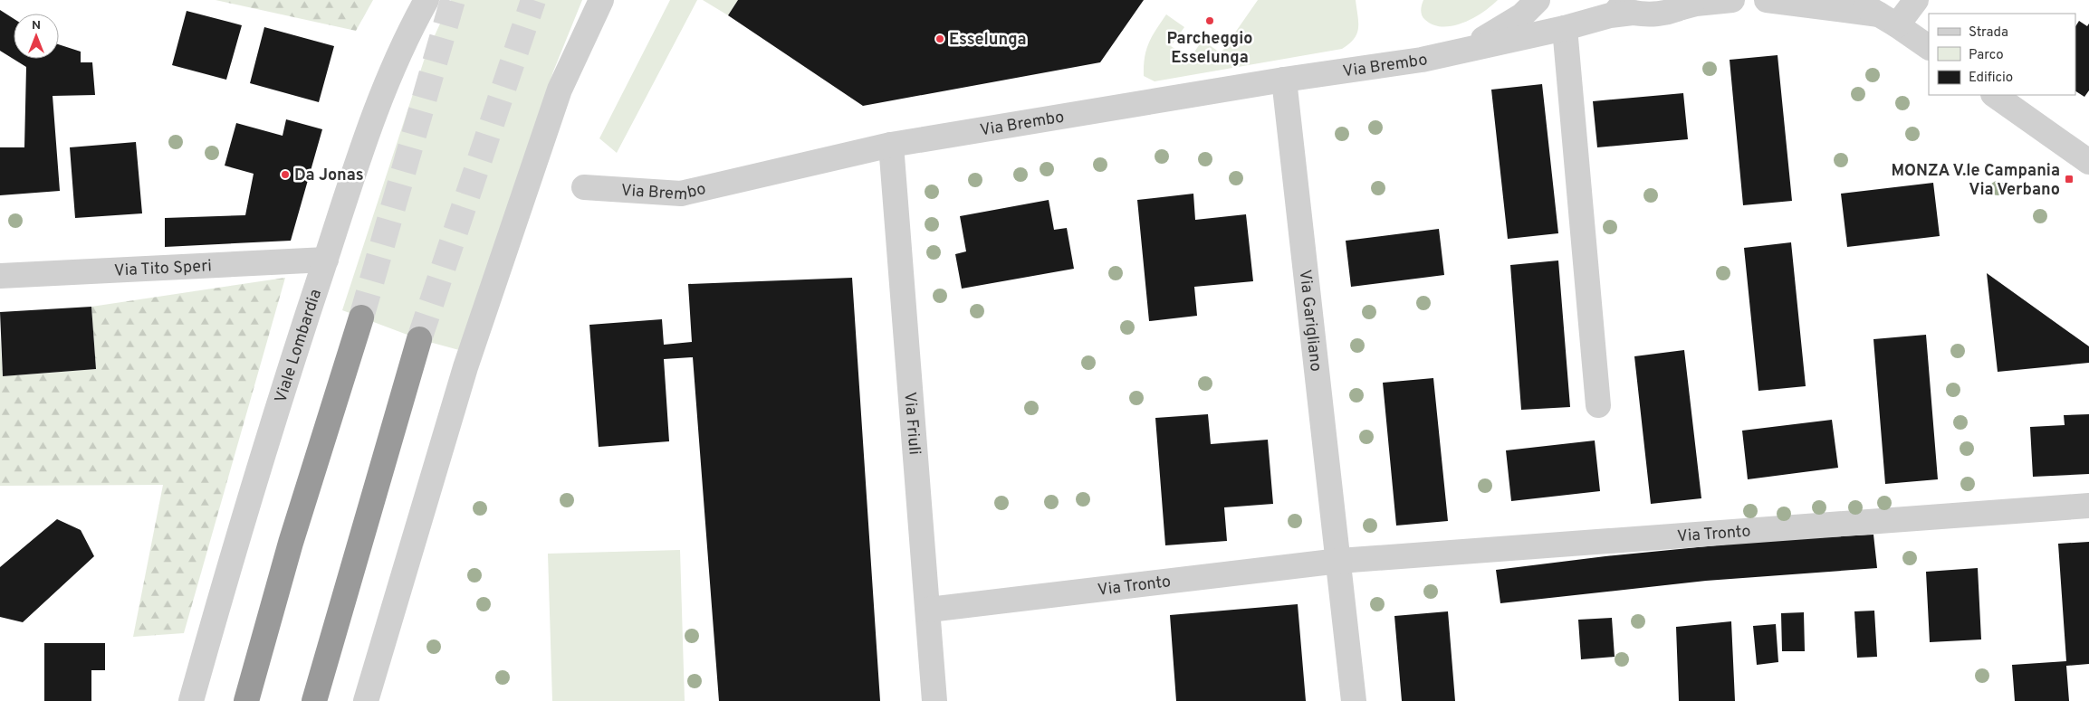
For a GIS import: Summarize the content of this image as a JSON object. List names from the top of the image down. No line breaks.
{"streets":{"street":["Via Brembo","Via Tito Speri","Via Garigliano","Viale Lombardia","Via Friuli","Via Tronto"]},"crossings":[["Via Brembo","Via Garigliano"],["Via Brembo","Via Friuli"],["Via Tito Speri","Viale Lombardia"],["Via Garigliano","Via Tronto"],["Via Friuli","Via Tronto"]],"places":{"other":["Parcheggio Esselunga","Esselunga","Da Jonas"],"transit":["MONZA V.le Campania Via Verbano"]},"legend":["Strada","Parco","Edificio"],"north":"top"}
